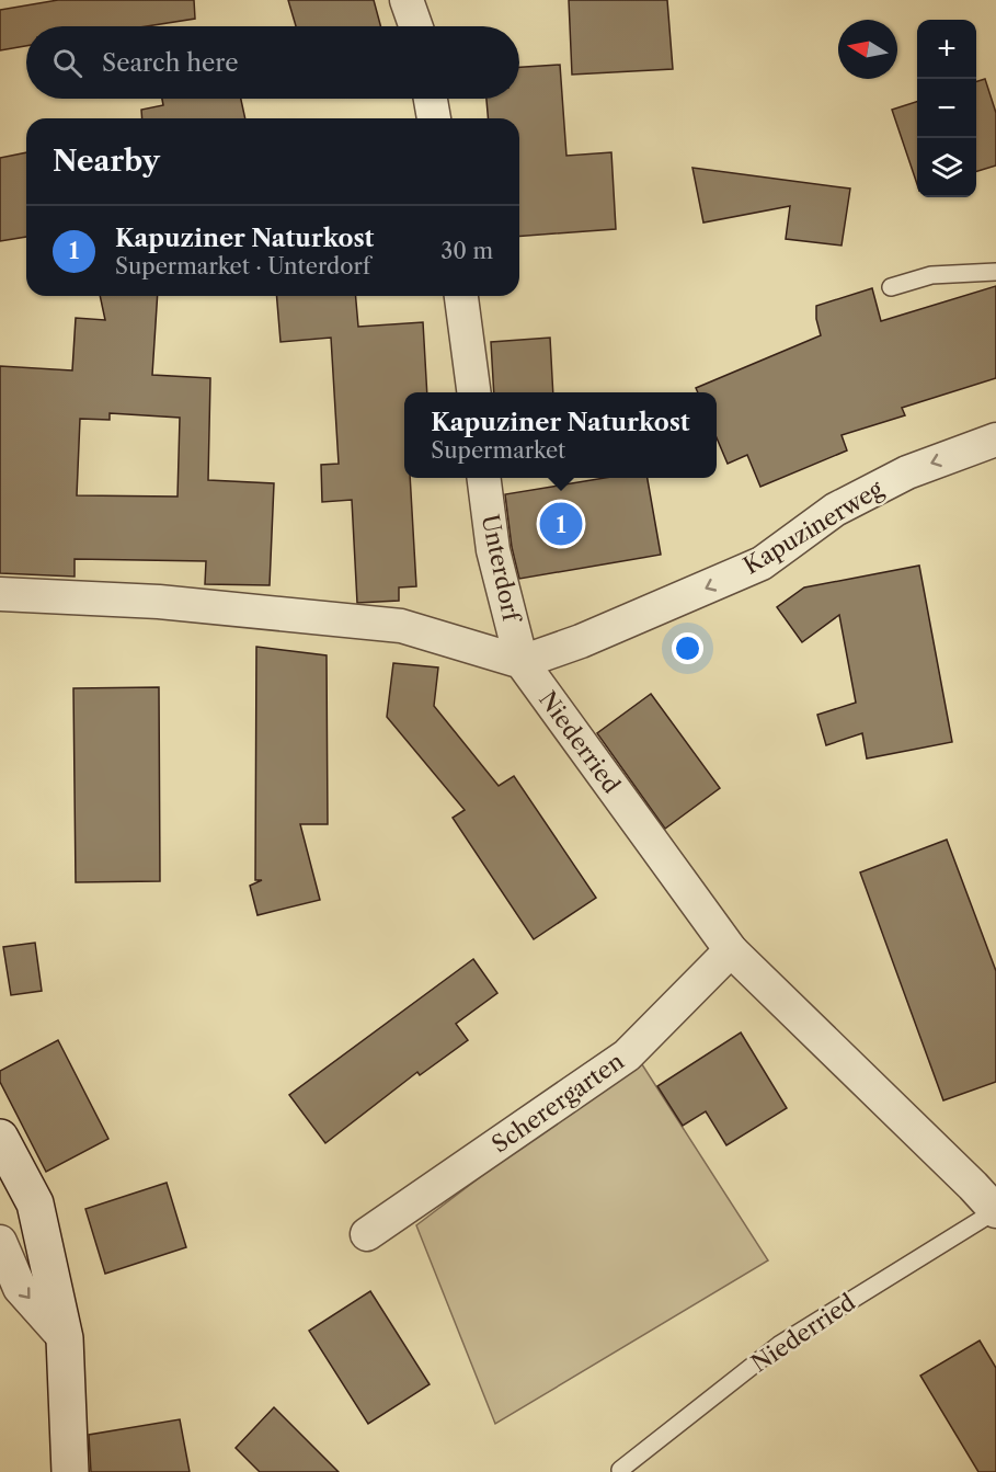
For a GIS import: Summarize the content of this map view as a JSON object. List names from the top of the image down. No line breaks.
{"streets":{"street":["Kapuzinerweg","Unterdorf","Niederried","Scherergarten"]},"crossings":[["Kapuzinerweg","Unterdorf"],["Kapuzinerweg","Niederried"],["Unterdorf","Niederried"],["Niederried","Scherergarten"]],"one_way":["Kapuzinerweg"],"north":"left","page":{"map_buttons":["+","−"],"search":"Search here","heading":"Nearby","list":[{"mark":"1","name":"Kapuziner Naturkost","note":"Supermarket · Unterdorf","value":"30 m"}],"popup":["Kapuziner Naturkost","Supermarket"],"pins":"1"}}
